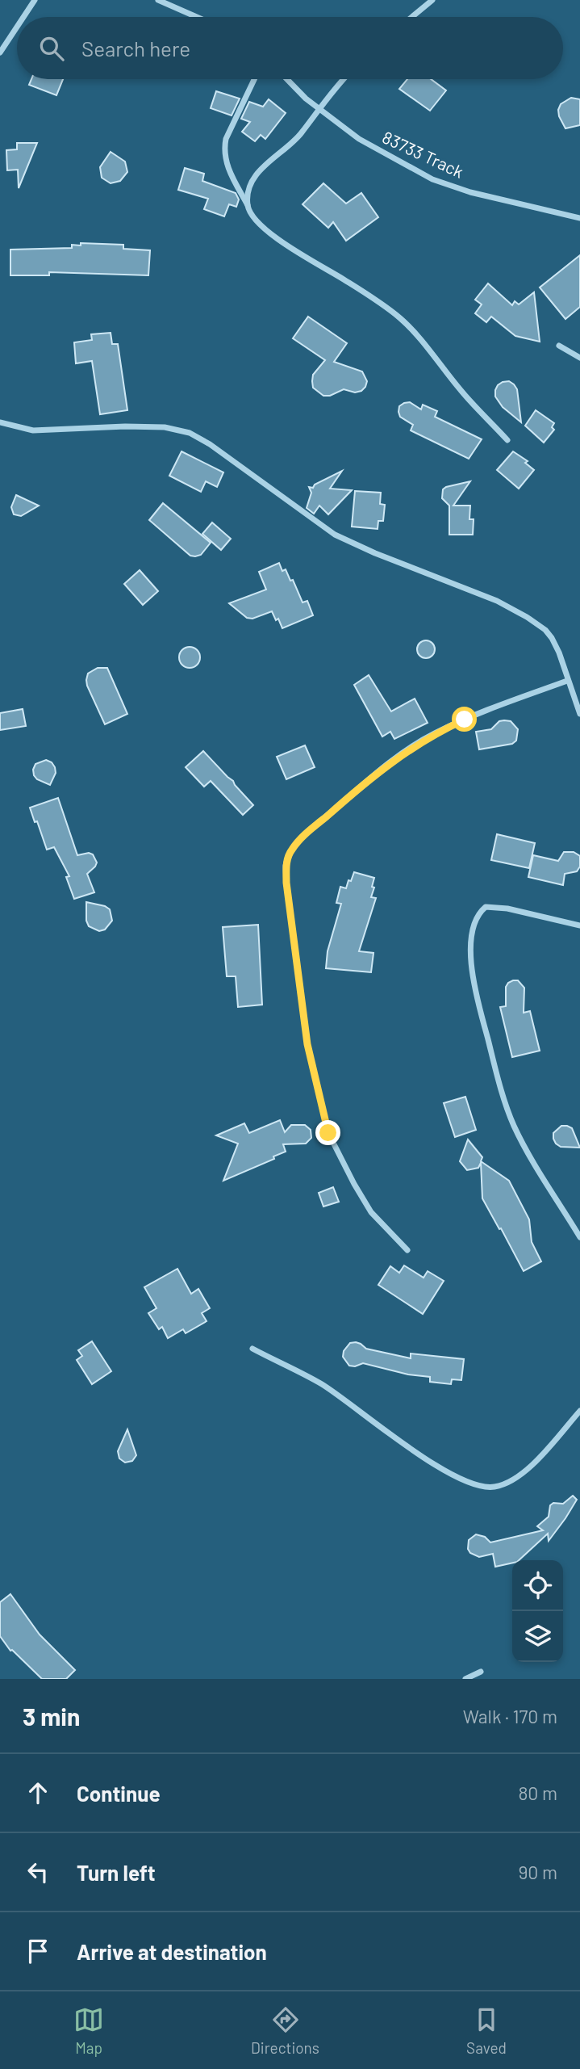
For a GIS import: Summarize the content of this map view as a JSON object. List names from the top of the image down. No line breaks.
{"streets":{"street":["83733 Track"]},"page":{"search":"Search here","heading":["3 min","Walk · 170 m"],"list":[["Continue","80 m"],["Turn left","90 m"],"Arrive at destination"],"nav":["Map","Directions","Saved"]}}
